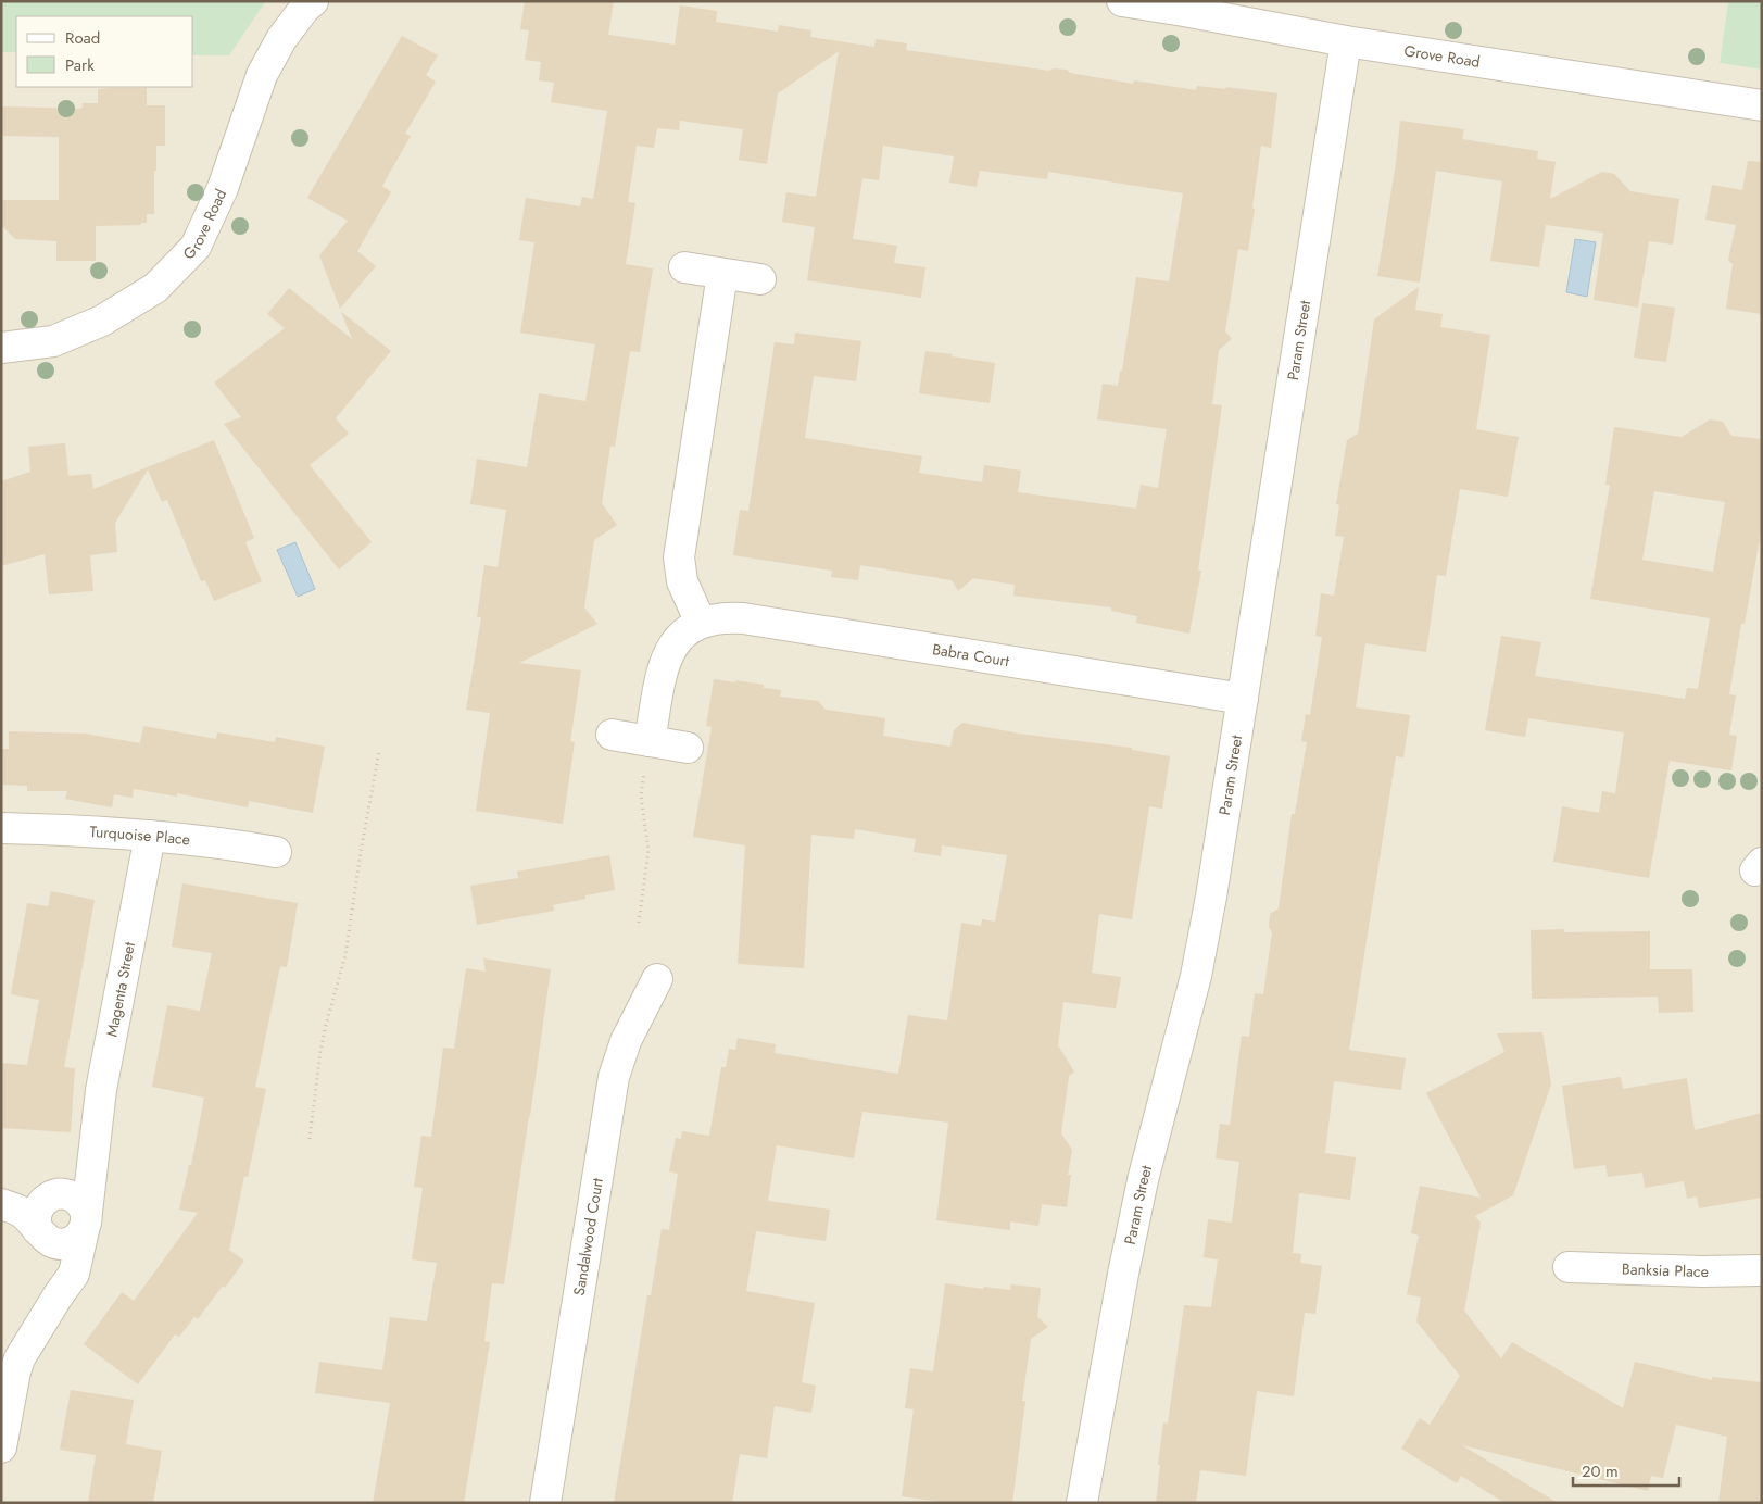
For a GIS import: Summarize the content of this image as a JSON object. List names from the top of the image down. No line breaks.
{"streets":{"street":["Grove Road","Param Street","Babra Court","Turquoise Place","Magenta Street","Sandalwood Court","Banksia Place"]},"crossings":[["Grove Road","Param Street"],["Param Street","Babra Court"],["Turquoise Place","Magenta Street"]],"legend":["Road","Park"],"scale_bar":"20 m"}
